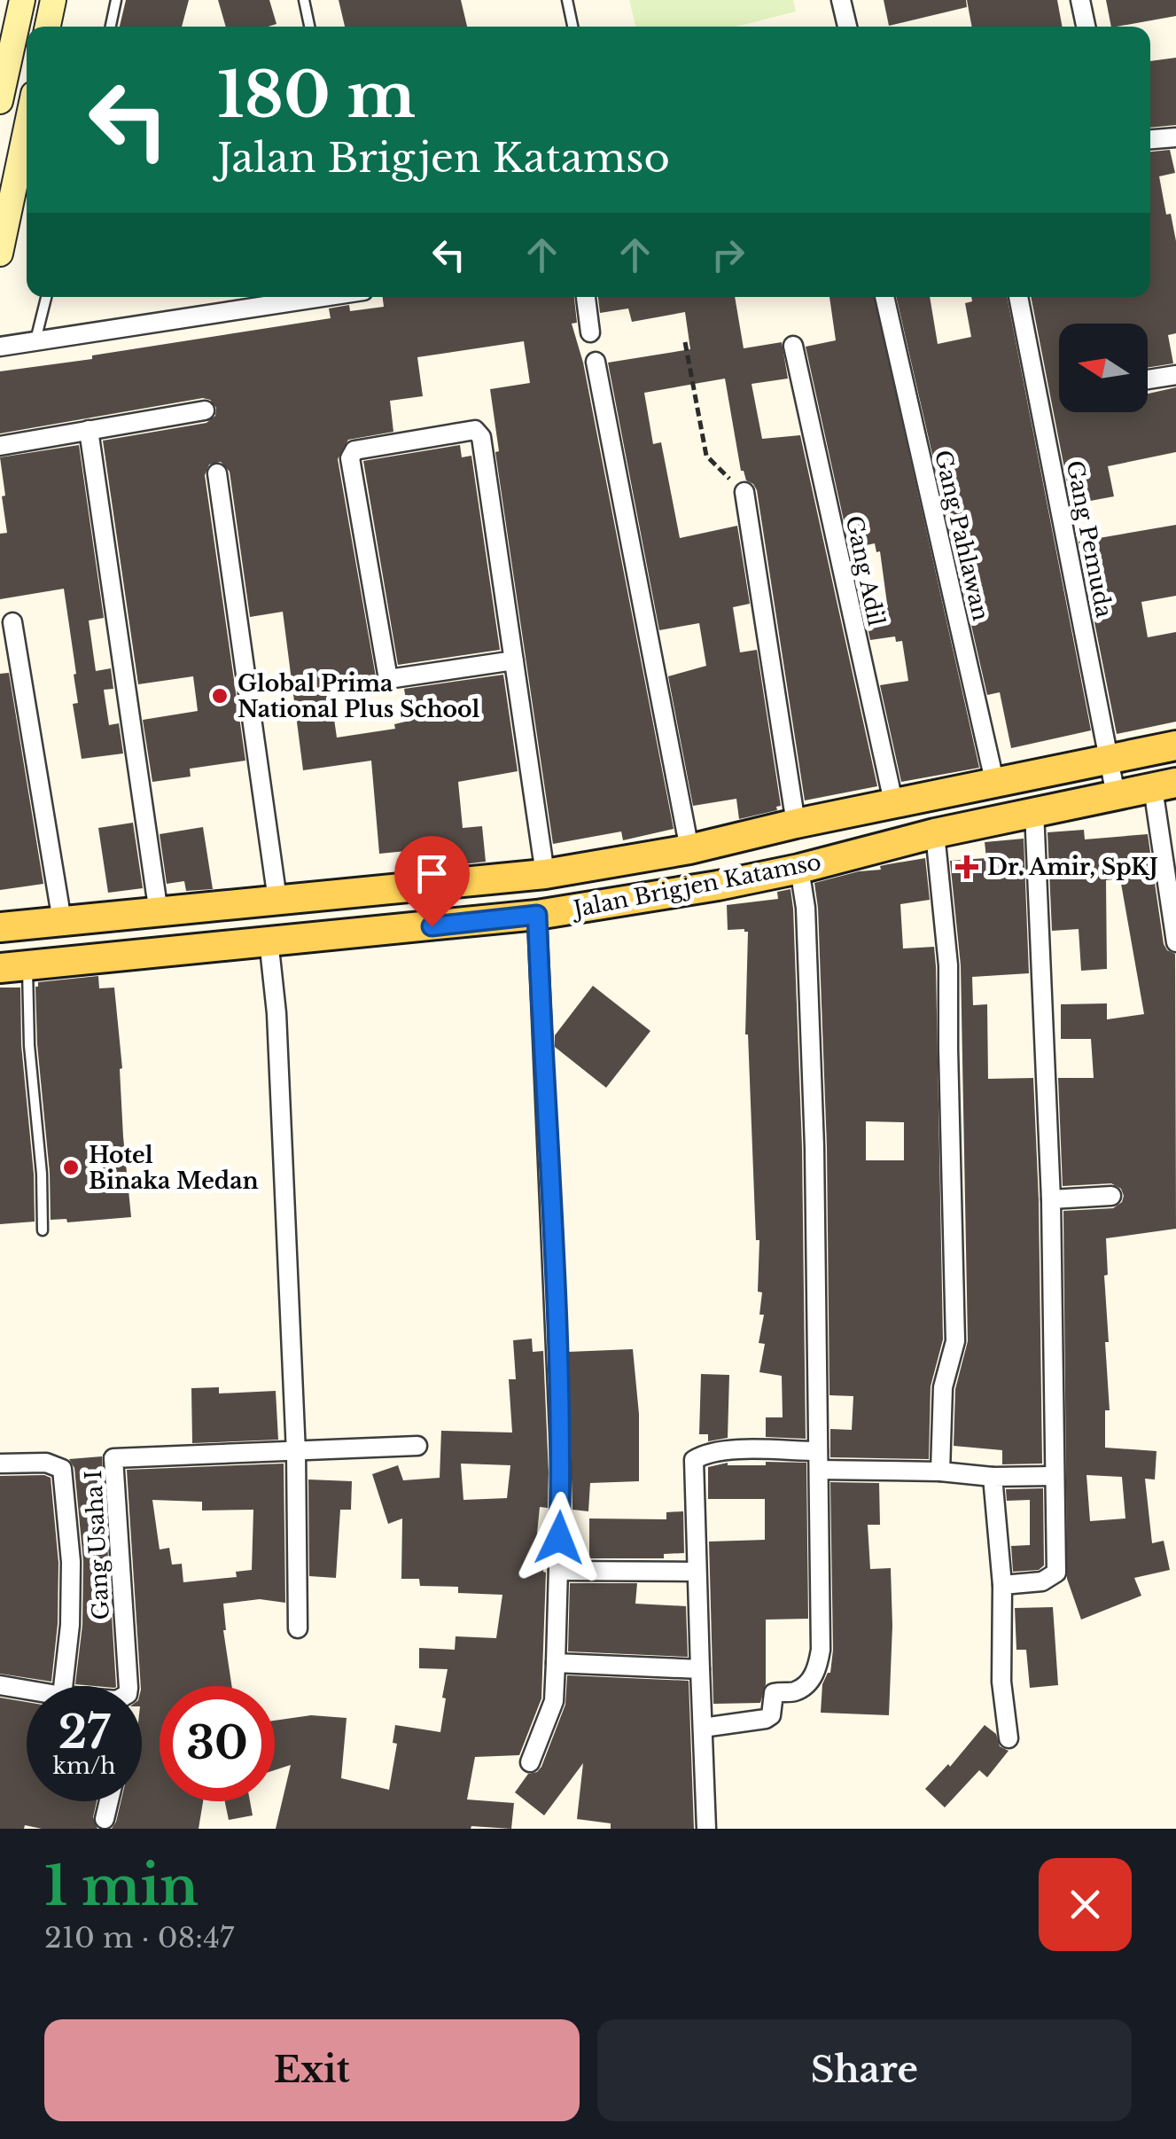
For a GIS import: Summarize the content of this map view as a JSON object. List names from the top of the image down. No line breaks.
{"streets":{"main road":["Jalan Brigjen Katamso"],"street":["Gang Pahlawan","Gang Pemuda","Gang Adil","Gang Usaha I"]},"crossings":[["Gang Pahlawan","Jalan Brigjen Katamso"],["Gang Pemuda","Jalan Brigjen Katamso"],["Gang Adil","Jalan Brigjen Katamso"]],"places":{"other":["Global Prima National Plus School","Hotel Binaka Medan"],"health":["Dr. Amir, SpKJ"]},"north":"left","page":{"turn":["180 m","Jalan Brigjen Katamso"],"speed":"27 km/h","limit":"30","heading":["1 min","210 m · 08:47"],"buttons":["Exit","Share"]}}
